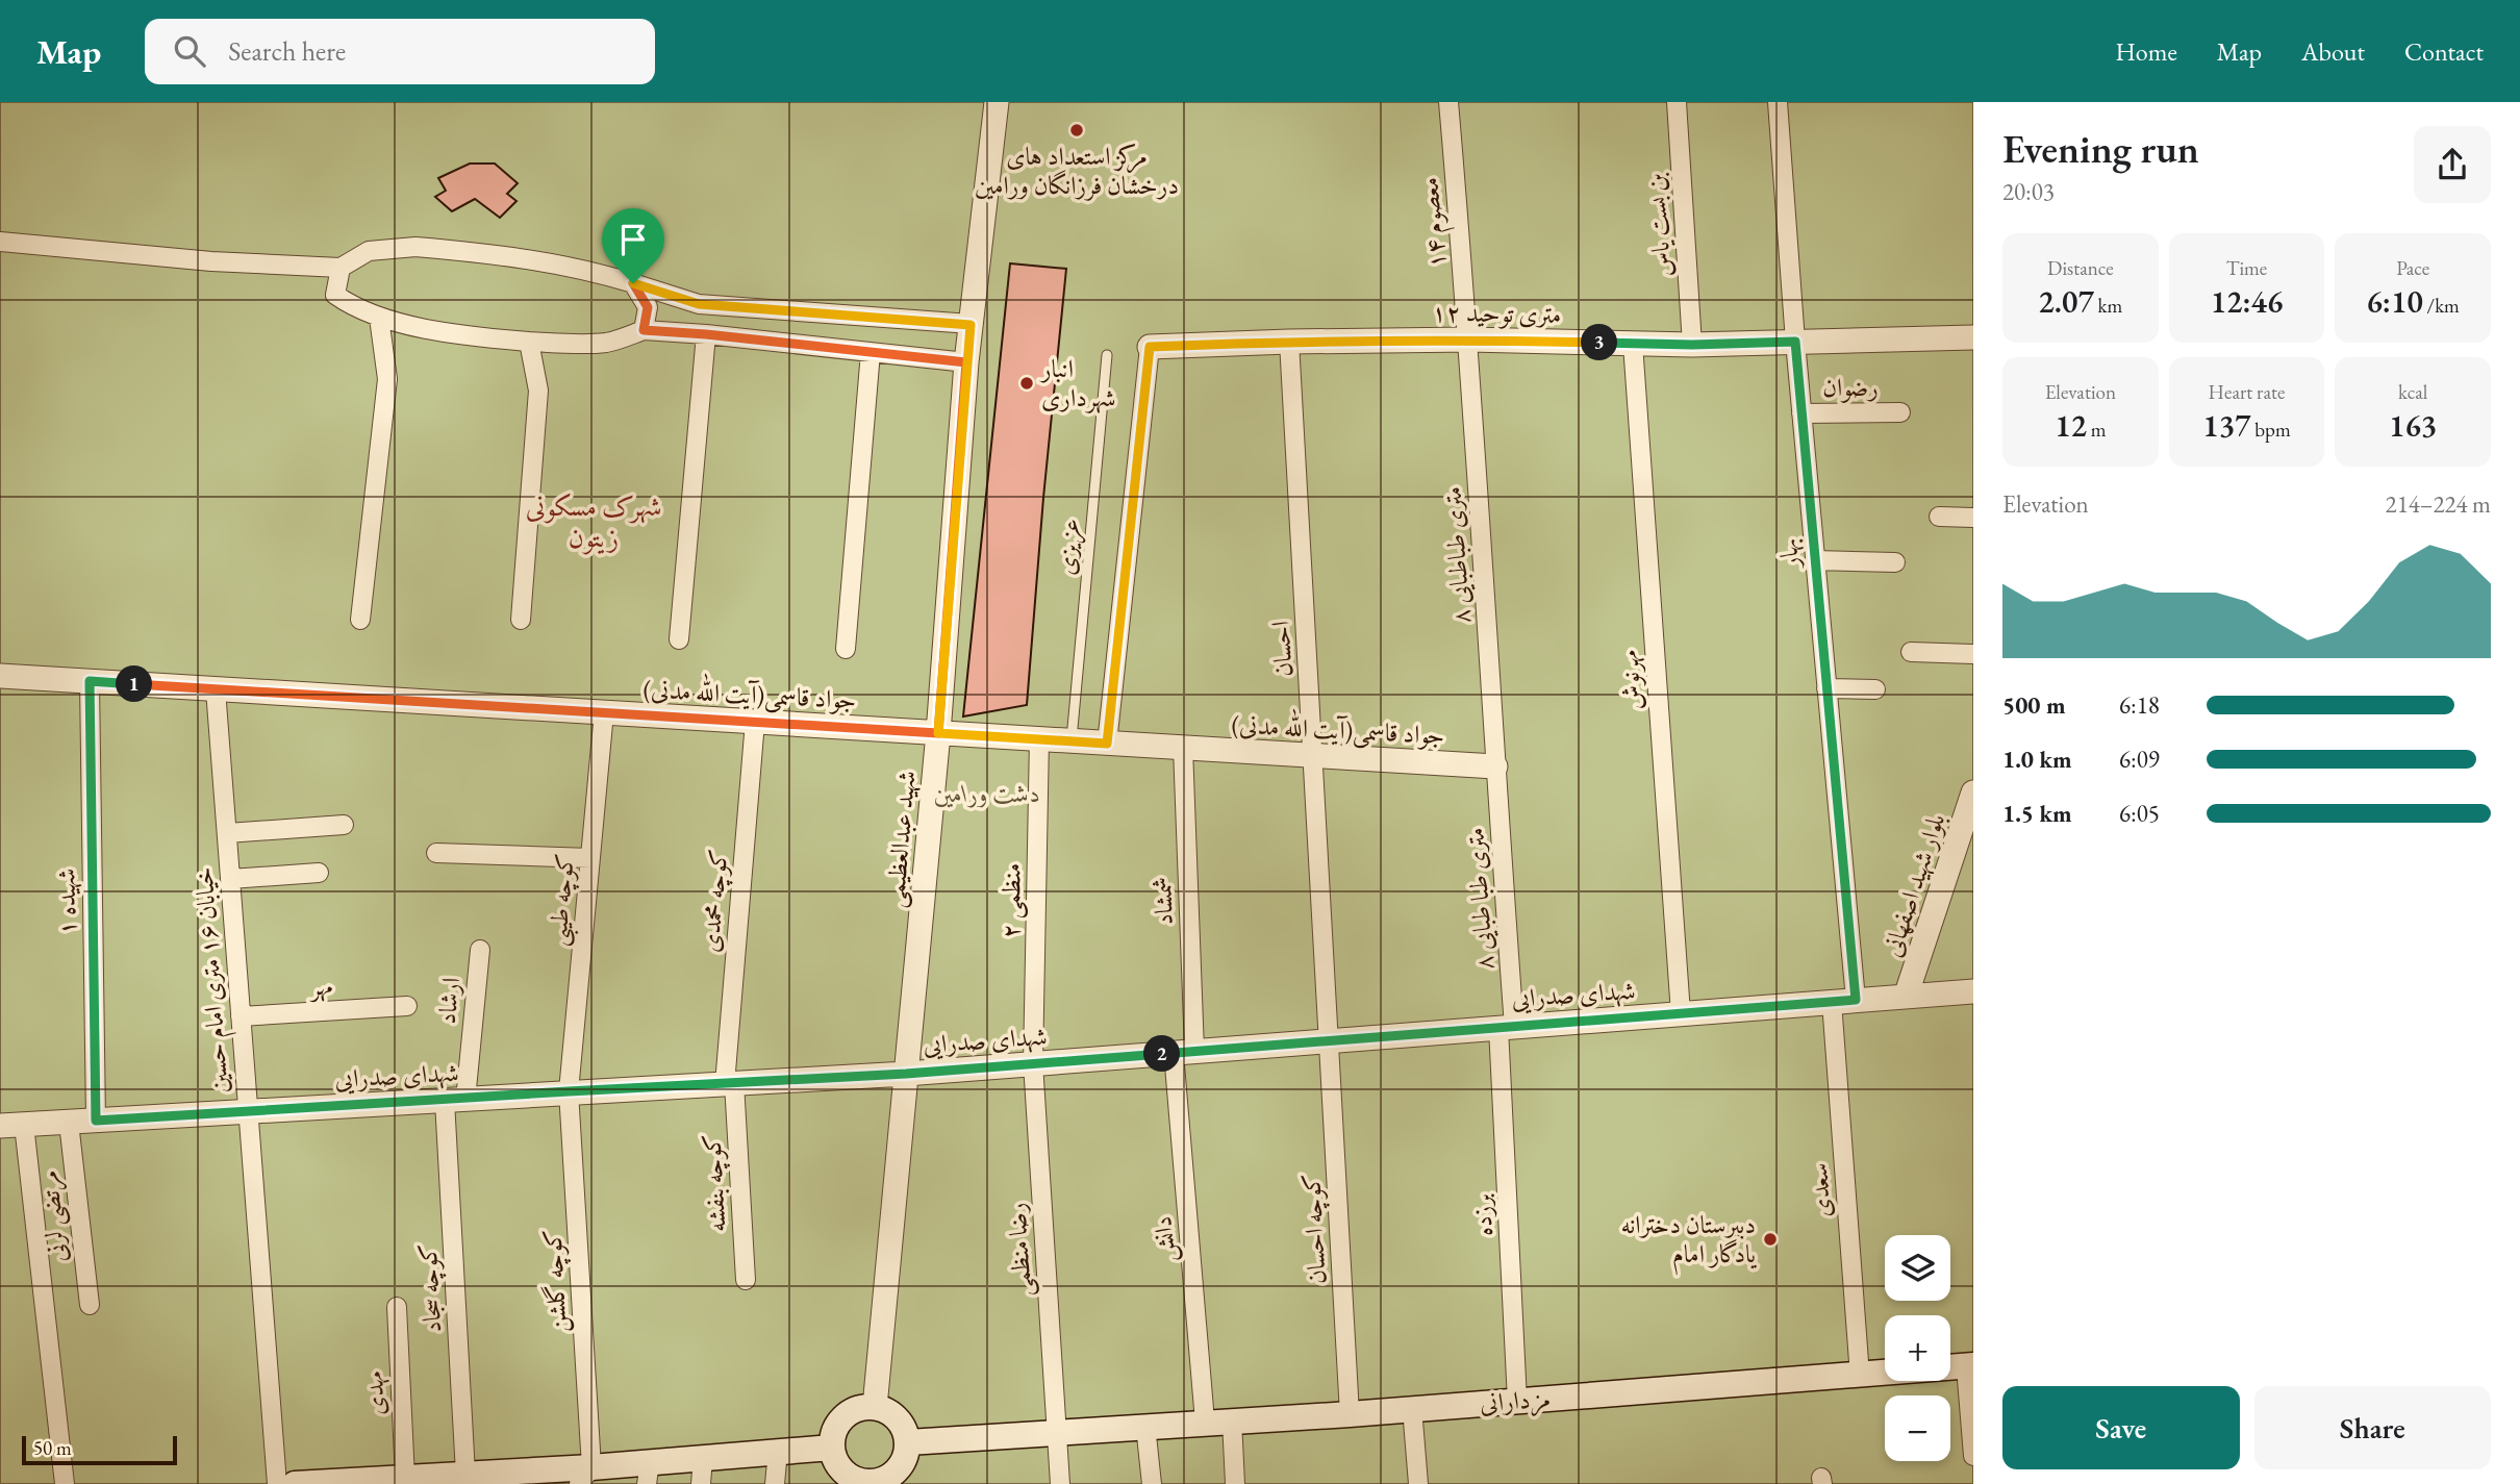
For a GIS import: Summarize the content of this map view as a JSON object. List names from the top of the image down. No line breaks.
{"streets":{"main road":["مزدارانی"],"street":["۱۴ معصوم","بن بست یاس","۱۲ متری توحید","رضوان","بهار","۸ متری طباطبایی","احسان","مهرنوش","جواد قاسمی(آیت الله مدنی)","شهید عبدالعظیمی","بلوار شهید اصفهانی","۸ متری طبا طبایی","کوچه طیبی","کوچه محمدی","منظمی ۲","شمشاد","شهیده ۱","خیابان ۱۶ متری امام حسین","مهر","شهدای صدرایی","ارشاد","کوچه بنفشه","سعدی","برزده","مرتضی لرنی","کوچه احسان","دانش","رضا منظمی","کوچه گلشن","کوچه سجاد","مهدی"],"lane":["عزیزی"]},"crossings":[["۱۴ معصوم","۱۲ متری توحید"],["۱۴ معصوم","۸ متری طباطبایی"],["بن بست یاس","۱۲ متری توحید"],["۱۲ متری توحید","بهار"],["۱۲ متری توحید","۸ متری طباطبایی"],["۱۲ متری توحید","احسان"],["۱۲ متری توحید","مهرنوش"],["رضوان","بهار"],["عزیزی","جواد قاسمی(آیت الله مدنی)"],["بهار","شهدای صدرایی"],["بهار","سعدی"],["۸ متری طباطبایی","جواد قاسمی(آیت الله مدنی)"],["۸ متری طباطبایی","۸ متری طبا طبایی"],["احسان","جواد قاسمی(آیت الله مدنی)"],["احسان","شهدای صدرایی"],["احسان","کوچه احسان"],["مهرنوش","شهدای صدرایی"],["جواد قاسمی(آیت الله مدنی)","شهید عبدالعظیمی"],["جواد قاسمی(آیت الله مدنی)","۸ متری طبا طبایی"],["جواد قاسمی(آیت الله مدنی)","کوچه طیبی"],["جواد قاسمی(آیت الله مدنی)","کوچه محمدی"],["جواد قاسمی(آیت الله مدنی)","منظمی ۲"],["جواد قاسمی(آیت الله مدنی)","شمشاد"],["جواد قاسمی(آیت الله مدنی)","شهیده ۱"],["جواد قاسمی(آیت الله مدنی)","خیابان ۱۶ متری امام حسین"],["شهید عبدالعظیمی","شهدای صدرایی"],["شهید عبدالعظیمی","مزدارانی"],["بلوار شهید اصفهانی","شهدای صدرایی"],["۸ متری طبا طبایی","شهدای صدرایی"],["۸ متری طبا طبایی","برزده"],["کوچه طیبی","شهدای صدرایی"],["کوچه طیبی","کوچه گلشن"],["کوچه محمدی","شهدای صدرایی"],["کوچه محمدی","کوچه بنفشه"],["منظمی ۲","شهدای صدرایی"],["منظمی ۲","رضا منظمی"],["شمشاد","شهدای صدرایی"],["شمشاد","دانش"],["شهیده ۱","شهدای صدرایی"],["خیابان ۱۶ متری امام حسین","مهر"],["خیابان ۱۶ متری امام حسین","شهدای صدرایی"],["شهدای صدرایی","ارشاد"],["شهدای صدرایی","کوچه بنفشه"],["شهدای صدرایی","سعدی"],["شهدای صدرایی","برزده"],["شهدای صدرایی","مرتضی لرنی"],["شهدای صدرایی","کوچه احسان"],["شهدای صدرایی","دانش"],["شهدای صدرایی","رضا منظمی"],["شهدای صدرایی","کوچه گلشن"],["شهدای صدرایی","کوچه سجاد"],["ارشاد","کوچه سجاد"],["سعدی","مزدارانی"],["برزده","مزدارانی"],["کوچه احسان","مزدارانی"],["دانش","مزدارانی"],["رضا منظمی","مزدارانی"]],"districts":["شهرک مسکونی زیتون"],"parks":["دشت ورامین"],"places":["مرکز استعداد های درخشان فرزانگان ورامین","انبار شهرداری","دبیرستان دخترانه یادگار امام"],"scale_bar":"50 m","page":{"header":"Map","search":"Search here","nav":["Home","Map","About","Contact"],"heading":["Evening run","20:03"],"stats":[["Distance","2.07 km"],["Time","12:46"],["Pace","6:10 /km"],["Elevation","12 m"],["Heart rate","137 bpm"],["kcal","163"]],"pins":["3","1","2"],"chart":["Elevation","214–224 m"],"list":[{"name":"500 m","note":"6:18"},{"name":"1.0 km","note":"6:09"},{"name":"1.5 km","note":"6:05"}],"map_buttons":["+","−"],"buttons":["Save","Share"],"scale":"50 m"}}
